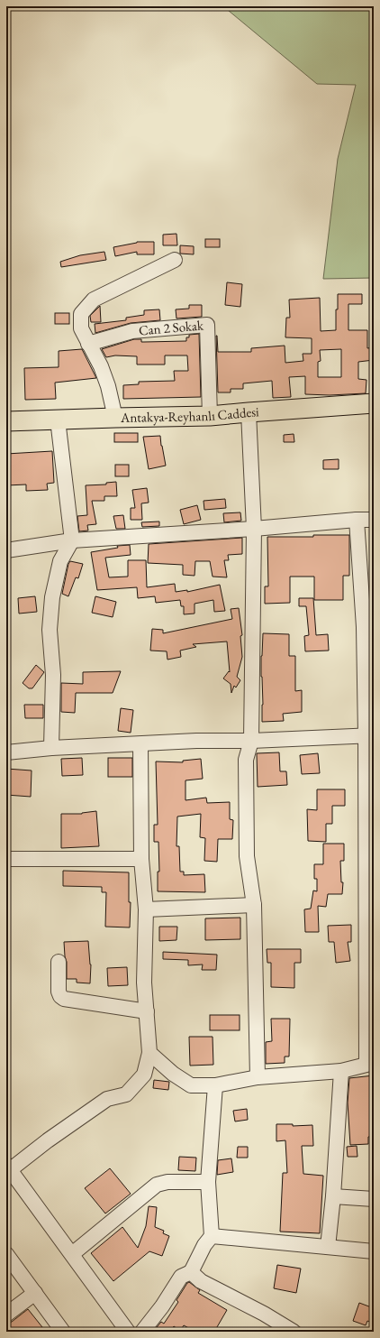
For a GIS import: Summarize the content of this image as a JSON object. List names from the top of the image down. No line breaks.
{"streets":{"main road":["Antakya-Reyhanlı Caddesi"],"street":["Can 2 Sokak"]},"crossings":[["Can 2 Sokak","Antakya-Reyhanlı Caddesi"]]}
